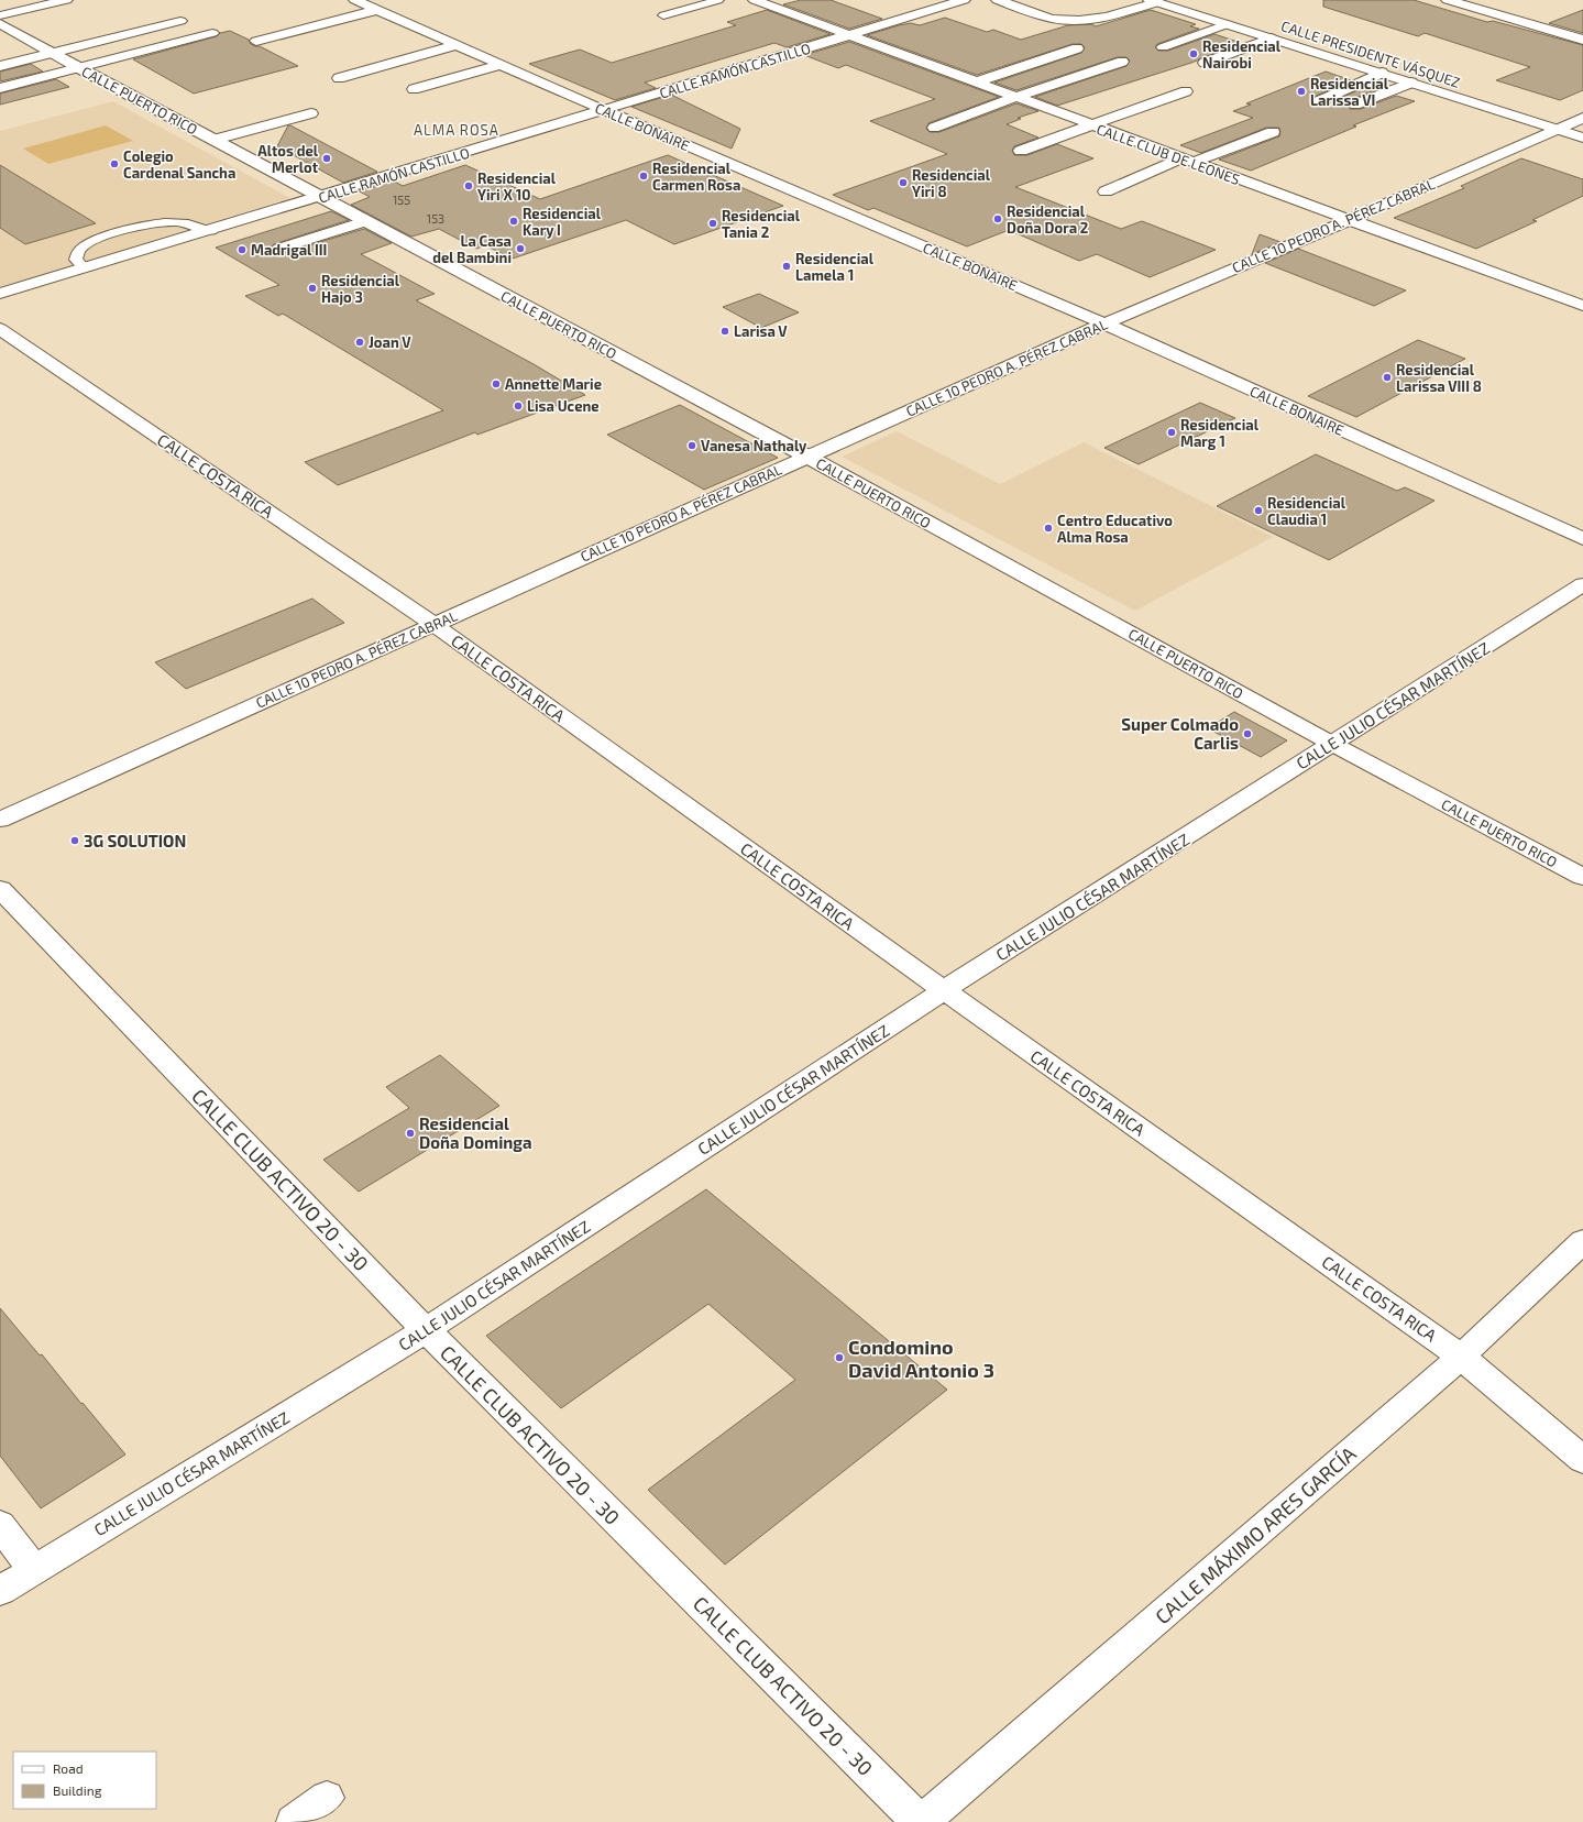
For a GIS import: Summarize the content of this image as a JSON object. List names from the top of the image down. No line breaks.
{"streets":{"street":["CALLE PRESIDENTE VÁSQUEZ","CALLE RAMÓN CASTILLO","CALLE PUERTO RICO","CALLE BONAIRE","CALLE CLUB DE LEONES","CALLE 10 PEDRO A. PÉREZ CABRAL","CALLE COSTA RICA","CALLE JULIO CÉSAR MARTÍNEZ","CALLE CLUB ACTIVO 20 - 30","CALLE MÁXIMO ARES GARCÍA"]},"crossings":[["CALLE PRESIDENTE VÁSQUEZ","CALLE 10 PEDRO A. PÉREZ CABRAL"],["CALLE RAMÓN CASTILLO","CALLE PUERTO RICO"],["CALLE RAMÓN CASTILLO","CALLE BONAIRE"],["CALLE RAMÓN CASTILLO","CALLE CLUB DE LEONES"],["CALLE PUERTO RICO","CALLE 10 PEDRO A. PÉREZ CABRAL"],["CALLE PUERTO RICO","CALLE JULIO CÉSAR MARTÍNEZ"],["CALLE BONAIRE","CALLE 10 PEDRO A. PÉREZ CABRAL"],["CALLE CLUB DE LEONES","CALLE 10 PEDRO A. PÉREZ CABRAL"],["CALLE 10 PEDRO A. PÉREZ CABRAL","CALLE COSTA RICA"],["CALLE COSTA RICA","CALLE JULIO CÉSAR MARTÍNEZ"],["CALLE COSTA RICA","CALLE MÁXIMO ARES GARCÍA"],["CALLE JULIO CÉSAR MARTÍNEZ","CALLE CLUB ACTIVO 20 - 30"],["CALLE CLUB ACTIVO 20 - 30","CALLE MÁXIMO ARES GARCÍA"]],"districts":["ALMA ROSA"],"places":["Residencial Nairobi","Residencial Larissa VI","Altos del Merlot","Colegio Cardenal Sancha","Residencial Carmen Rosa","Residencial Yiri 8","Residencial Yiri X 10","Residencial Doña Dora 2","Residencial Kary I","Residencial Tania 2","La Casa del Bambini","Madrigal III","Residencial Lamela 1","Residencial Hajo 3","Larisa V","Joan V","Residencial Larissa VIII 8","Annette Marie","Lisa Ucene","Residencial Marg 1","Vanesa Nathaly","Residencial Claudia 1","Centro Educativo Alma Rosa","Super Colmado Carlis","3G SOLUTION","Residencial Doña Dominga","Condomino David Antonio 3"],"house_numbers":["155","153"],"legend":["Road","Building"]}
